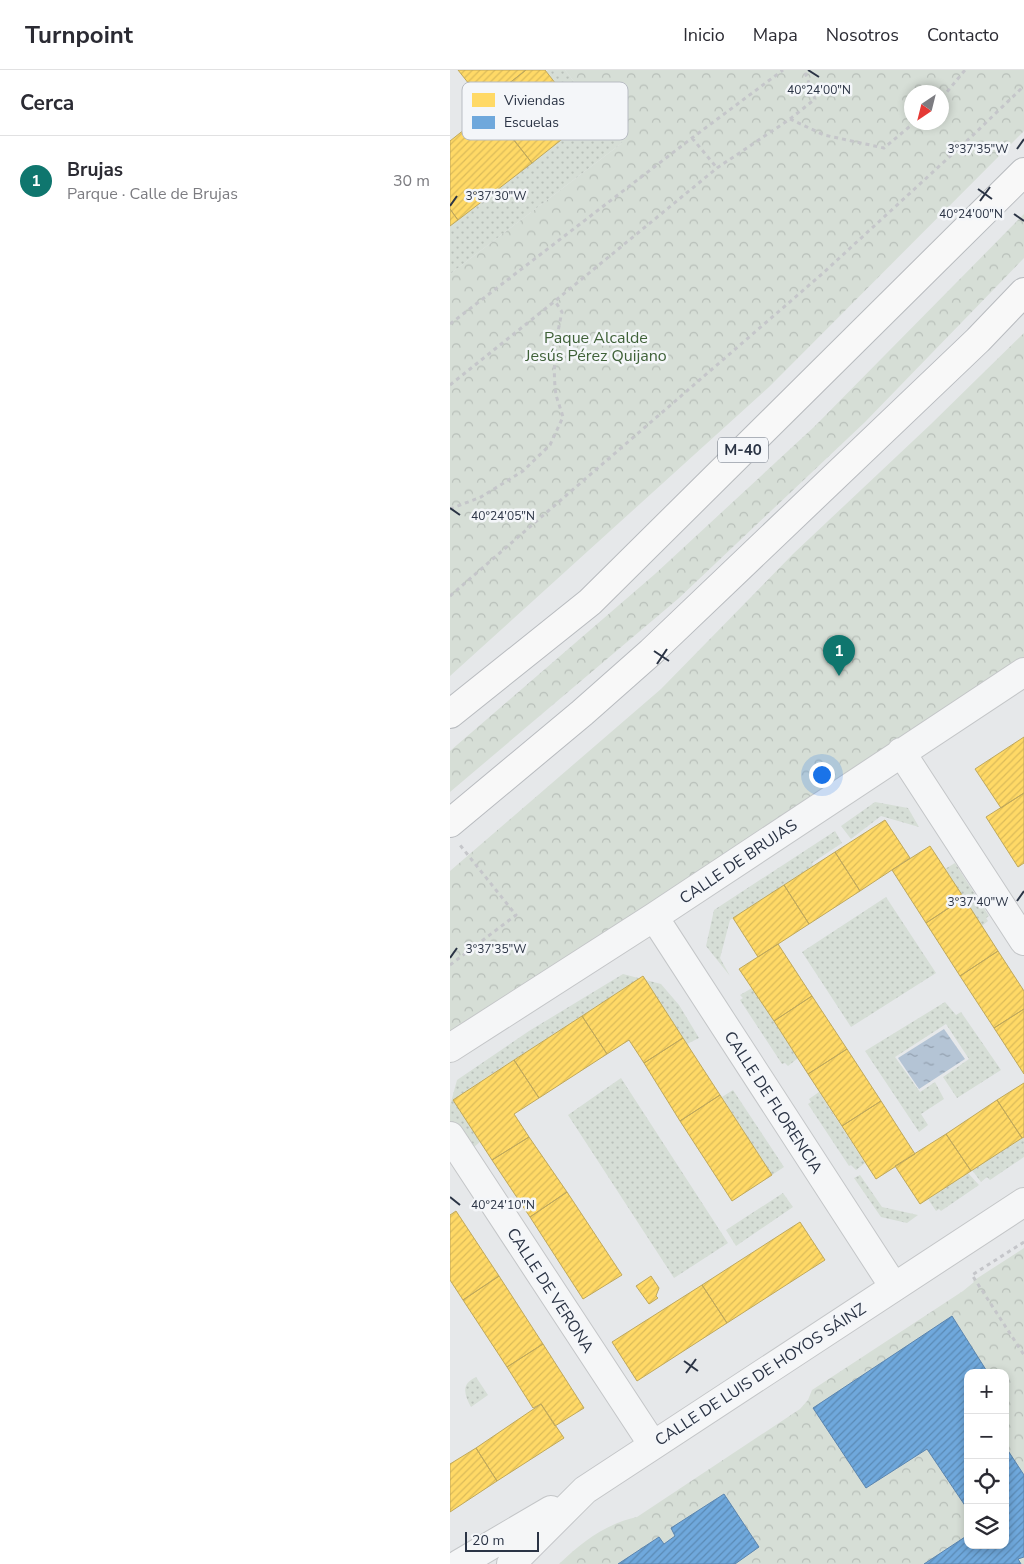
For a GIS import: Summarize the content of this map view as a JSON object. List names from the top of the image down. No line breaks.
{"streets":{"highway":["M-40"],"street":["CALLE DE BRUJAS","CALLE DE FLORENCIA","CALLE DE VERONA","CALLE DE LUIS DE HOYOS SÁINZ"]},"crossings":[["CALLE DE BRUJAS","CALLE DE FLORENCIA"],["CALLE DE FLORENCIA","CALLE DE LUIS DE HOYOS SÁINZ"],["CALLE DE VERONA","CALLE DE LUIS DE HOYOS SÁINZ"]],"parks":["Paque Alcalde Jesús Pérez Quijano"],"legend":["Viviendas","Escuelas"],"scale_bar":"20 m","north":"bottom left","page":{"header":"Turnpoint","nav":["Inicio","Mapa","Nosotros","Contacto"],"heading":"Cerca","list":[{"mark":"1","name":"Brujas","note":"Parque · Calle de Brujas","value":"30 m"}],"pins":"1","map_buttons":["+","−"],"scale":"20 m"},"coordinates":["40°24'00\"N","3°37'35\"W","3°37'30\"W","40°24'05\"N","3°37'40\"W","40°24'10\"N"]}
